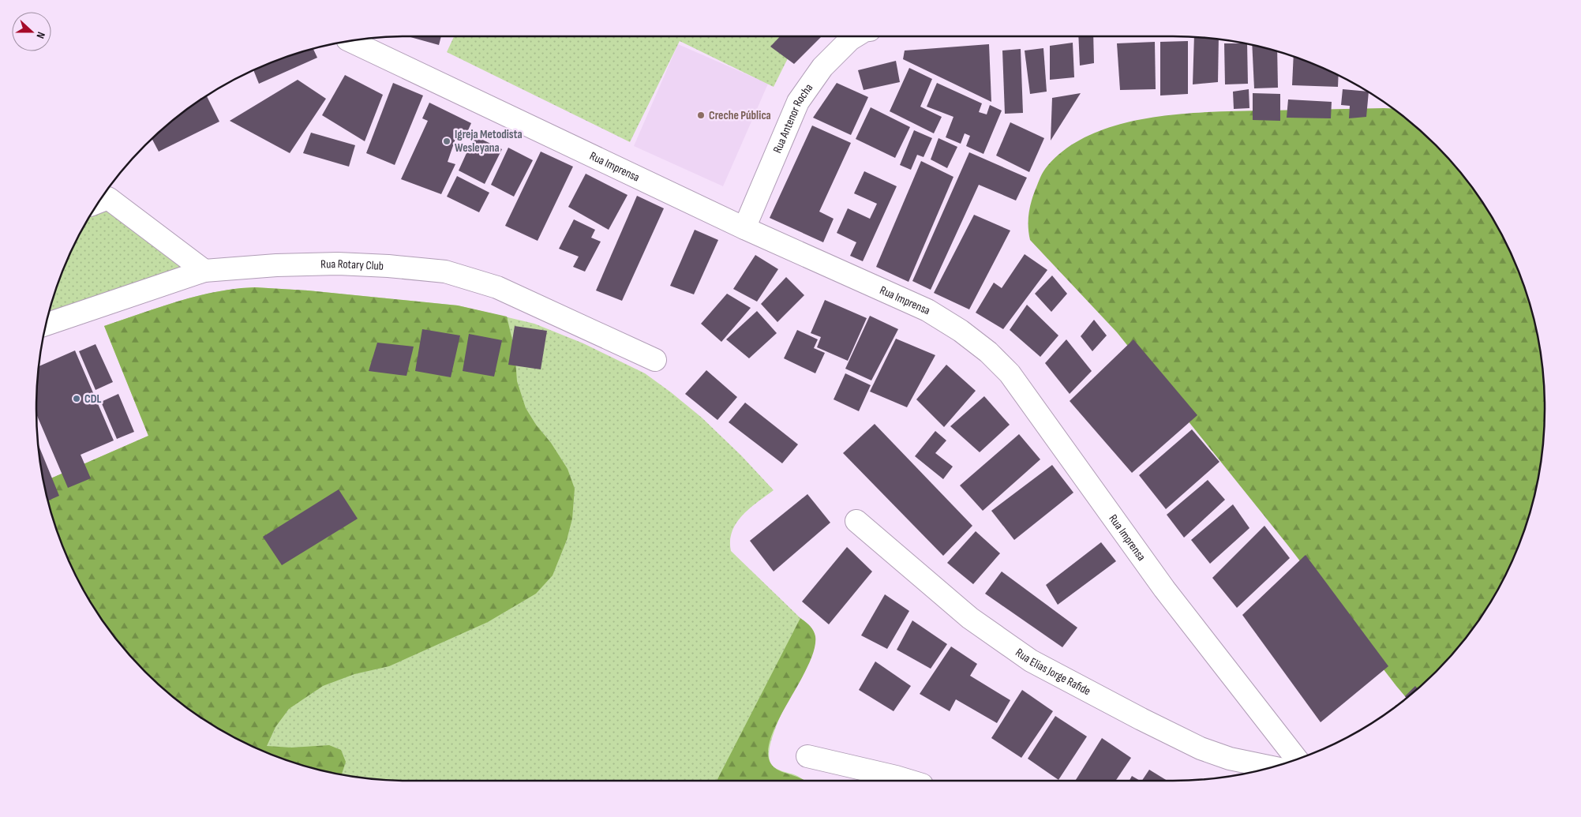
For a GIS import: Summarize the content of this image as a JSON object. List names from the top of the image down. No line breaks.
{"streets":{"street":["Rua Antenor Rocha","Rua Imprensa","Rua Rotary Club","Rua Elias Jorge Rafide"]},"crossings":[["Rua Antenor Rocha","Rua Imprensa"]],"places":["Creche Pública","Igreja Metodista Wesleyana","CDL"],"north":"right"}
